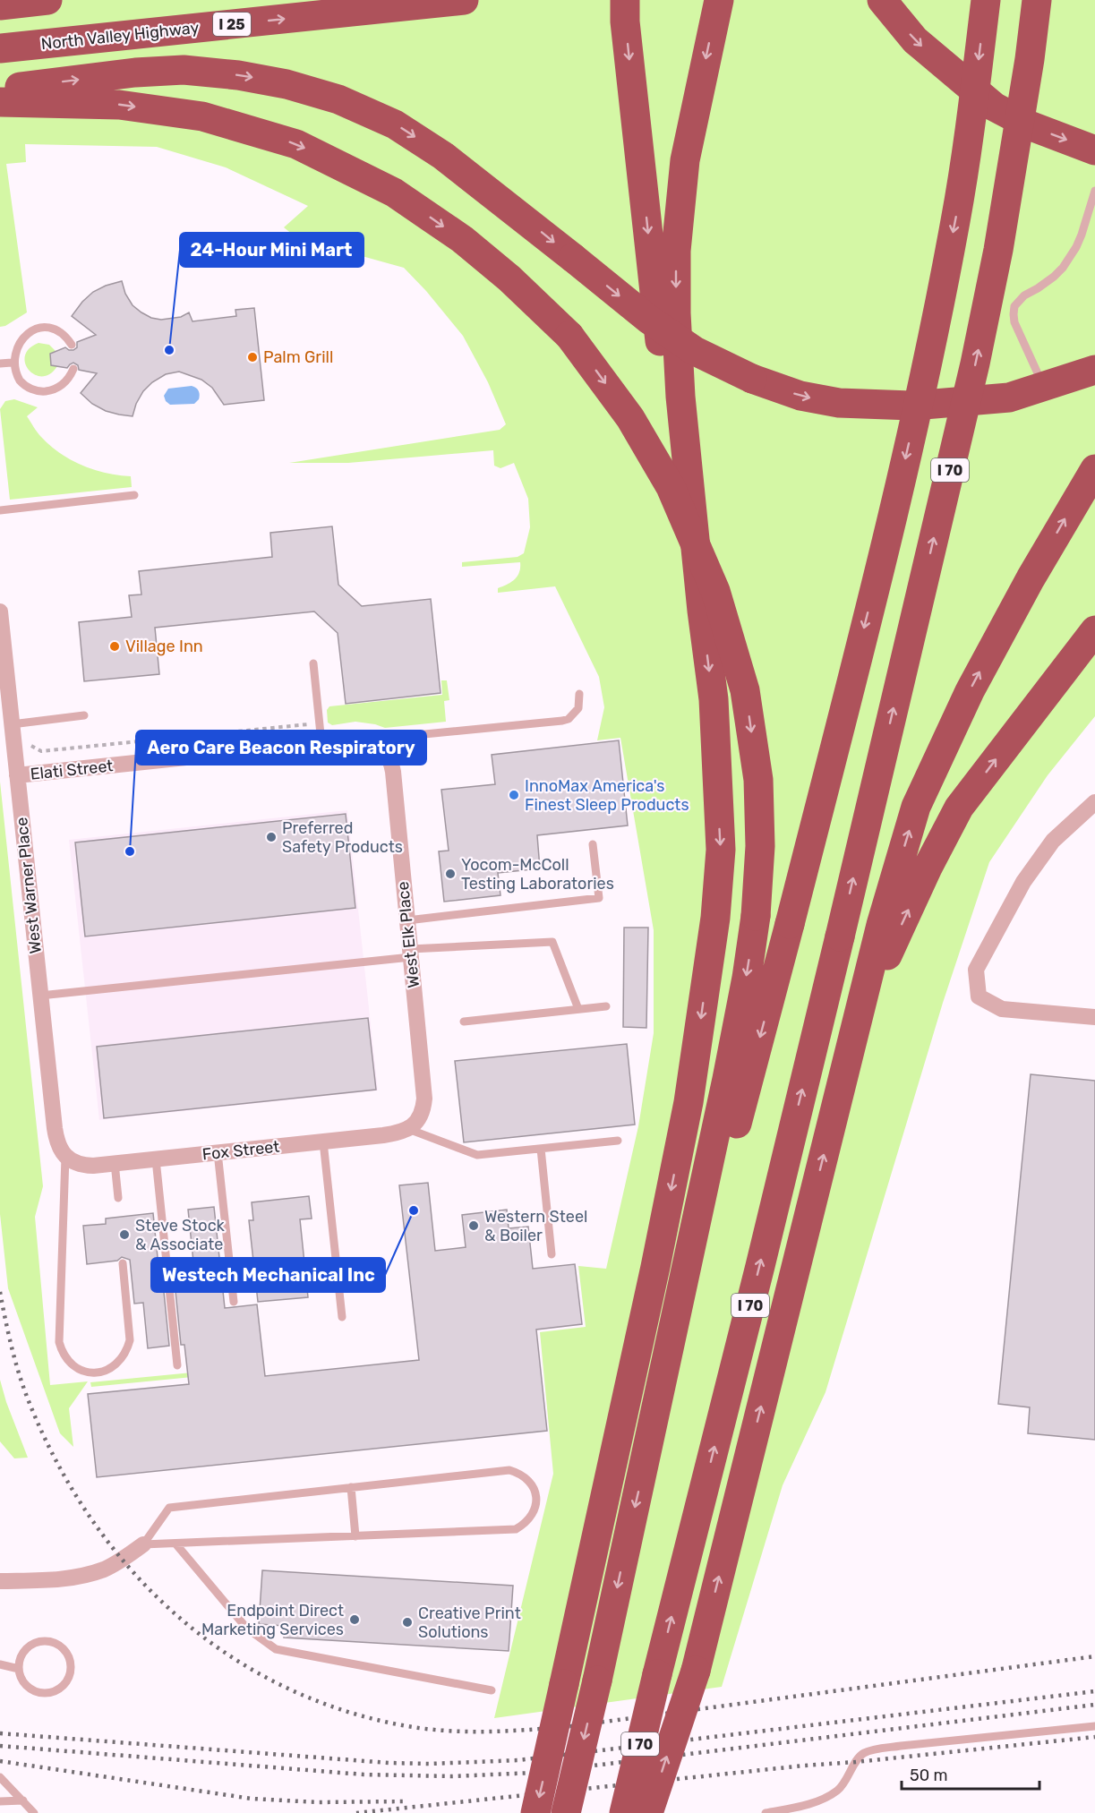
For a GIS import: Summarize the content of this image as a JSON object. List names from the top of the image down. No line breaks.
{"streets":{"highway":["I 25","North Valley Highway","I 70"],"street":["Elati Street","West Warner Place","West Elk Place","Fox Street"]},"crossings":[["Elati Street","West Warner Place"],["Elati Street","West Elk Place"],["West Warner Place","Fox Street"],["West Elk Place","Fox Street"]],"one_way":["North Valley Highway"],"places":["24-Hour Mini Mart","Palm Grill","Village Inn","InnoMax America's Finest Sleep Products","Preferred Safety Products","Aero Care Beacon Respiratory","Yocom-McColl Testing Laboratories","Westech Mechanical Inc","Western Steel & Boiler","Steve Stock & Associate","Endpoint Direct Marketing Services","Creative Print Solutions"],"scale_bar":"50 m"}
